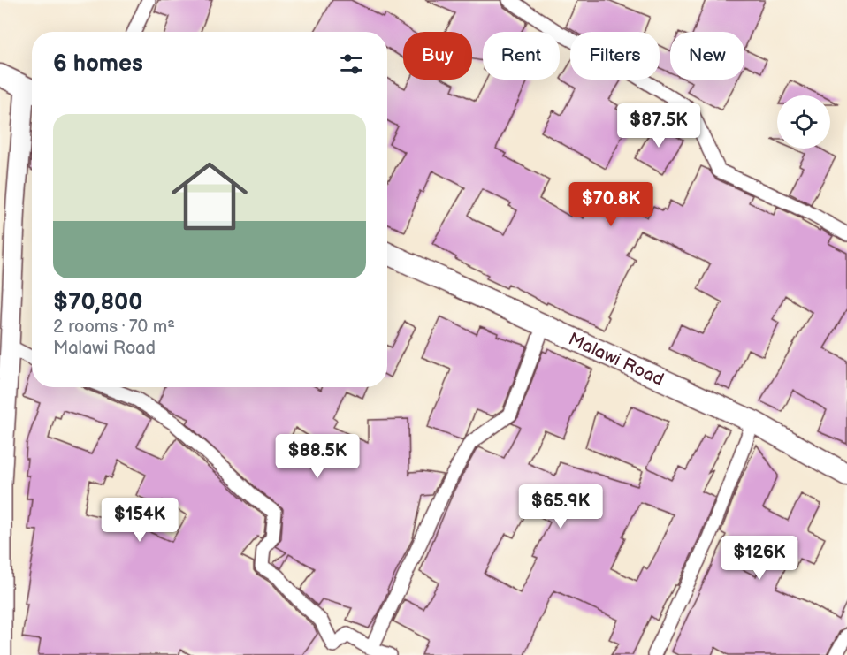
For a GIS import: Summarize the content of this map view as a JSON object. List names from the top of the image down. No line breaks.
{"streets":{"main road":["Malawi Road"]},"page":{"chip":["Buy","Rent","Filters","New"],"heading":"6 homes","list":[{"name":"$70,800","note":"2 rooms · 70 m² · Malawi Road"}],"price":["$87.5K","$70.8K","$88.5K","$65.9K","$154K","$126K"]}}
